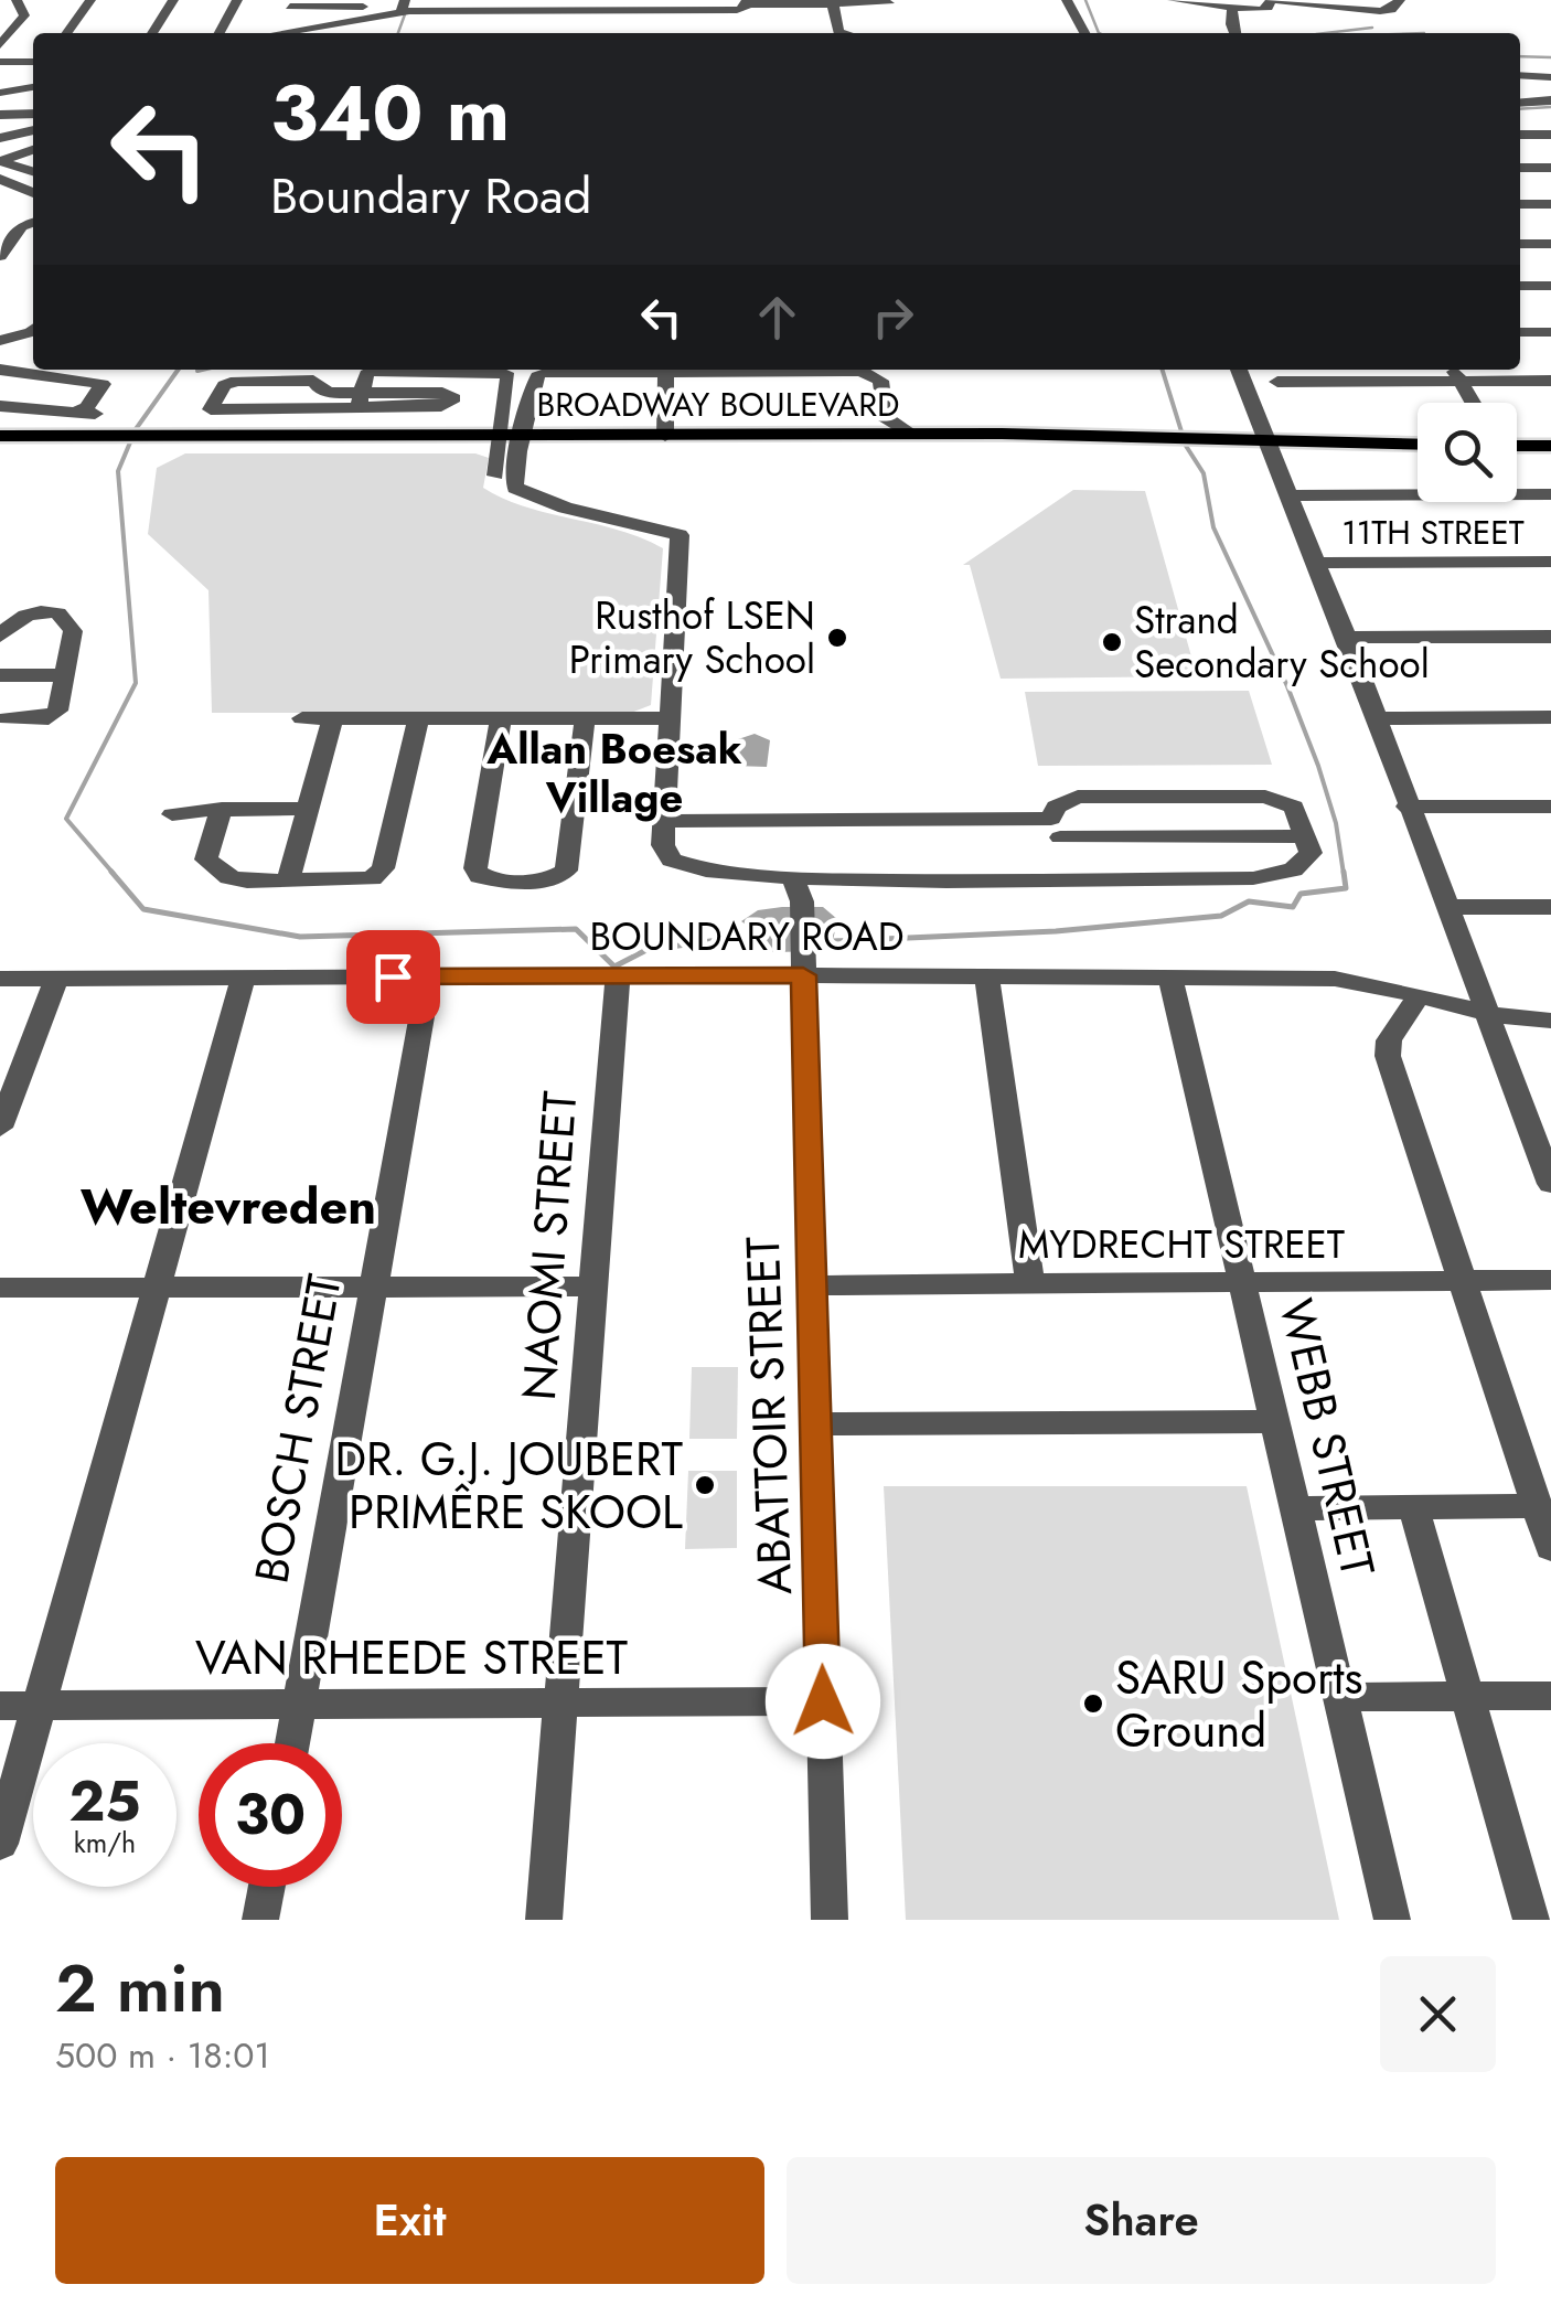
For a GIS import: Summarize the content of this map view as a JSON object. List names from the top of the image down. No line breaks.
{"streets":{"main road":["BROADWAY BOULEVARD"],"street":["11TH STREET","BOUNDARY ROAD","MYDRECHT STREET","NAOMI STREET","ABATTOIR STREET","BOSCH STREET","WEBB STREET","VAN RHEEDE STREET"]},"crossings":[["BOUNDARY ROAD","NAOMI STREET"],["BOUNDARY ROAD","ABATTOIR STREET"],["BOUNDARY ROAD","BOSCH STREET"],["BOUNDARY ROAD","WEBB STREET"],["MYDRECHT STREET","ABATTOIR STREET"],["MYDRECHT STREET","WEBB STREET"],["NAOMI STREET","VAN RHEEDE STREET"],["ABATTOIR STREET","VAN RHEEDE STREET"],["BOSCH STREET","VAN RHEEDE STREET"]],"districts":["Allan Boesak Village","Weltevreden"],"places":["Rusthof LSEN Primary School","Strand Secondary School","DR. G.J. JOUBERT PRIMÊRE SKOOL","SARU Sports Ground"],"page":{"turn":["340 m","Boundary Road"],"speed":"25 km/h","limit":"30","heading":["2 min","500 m · 18:01"],"buttons":["Exit","Share"]}}
